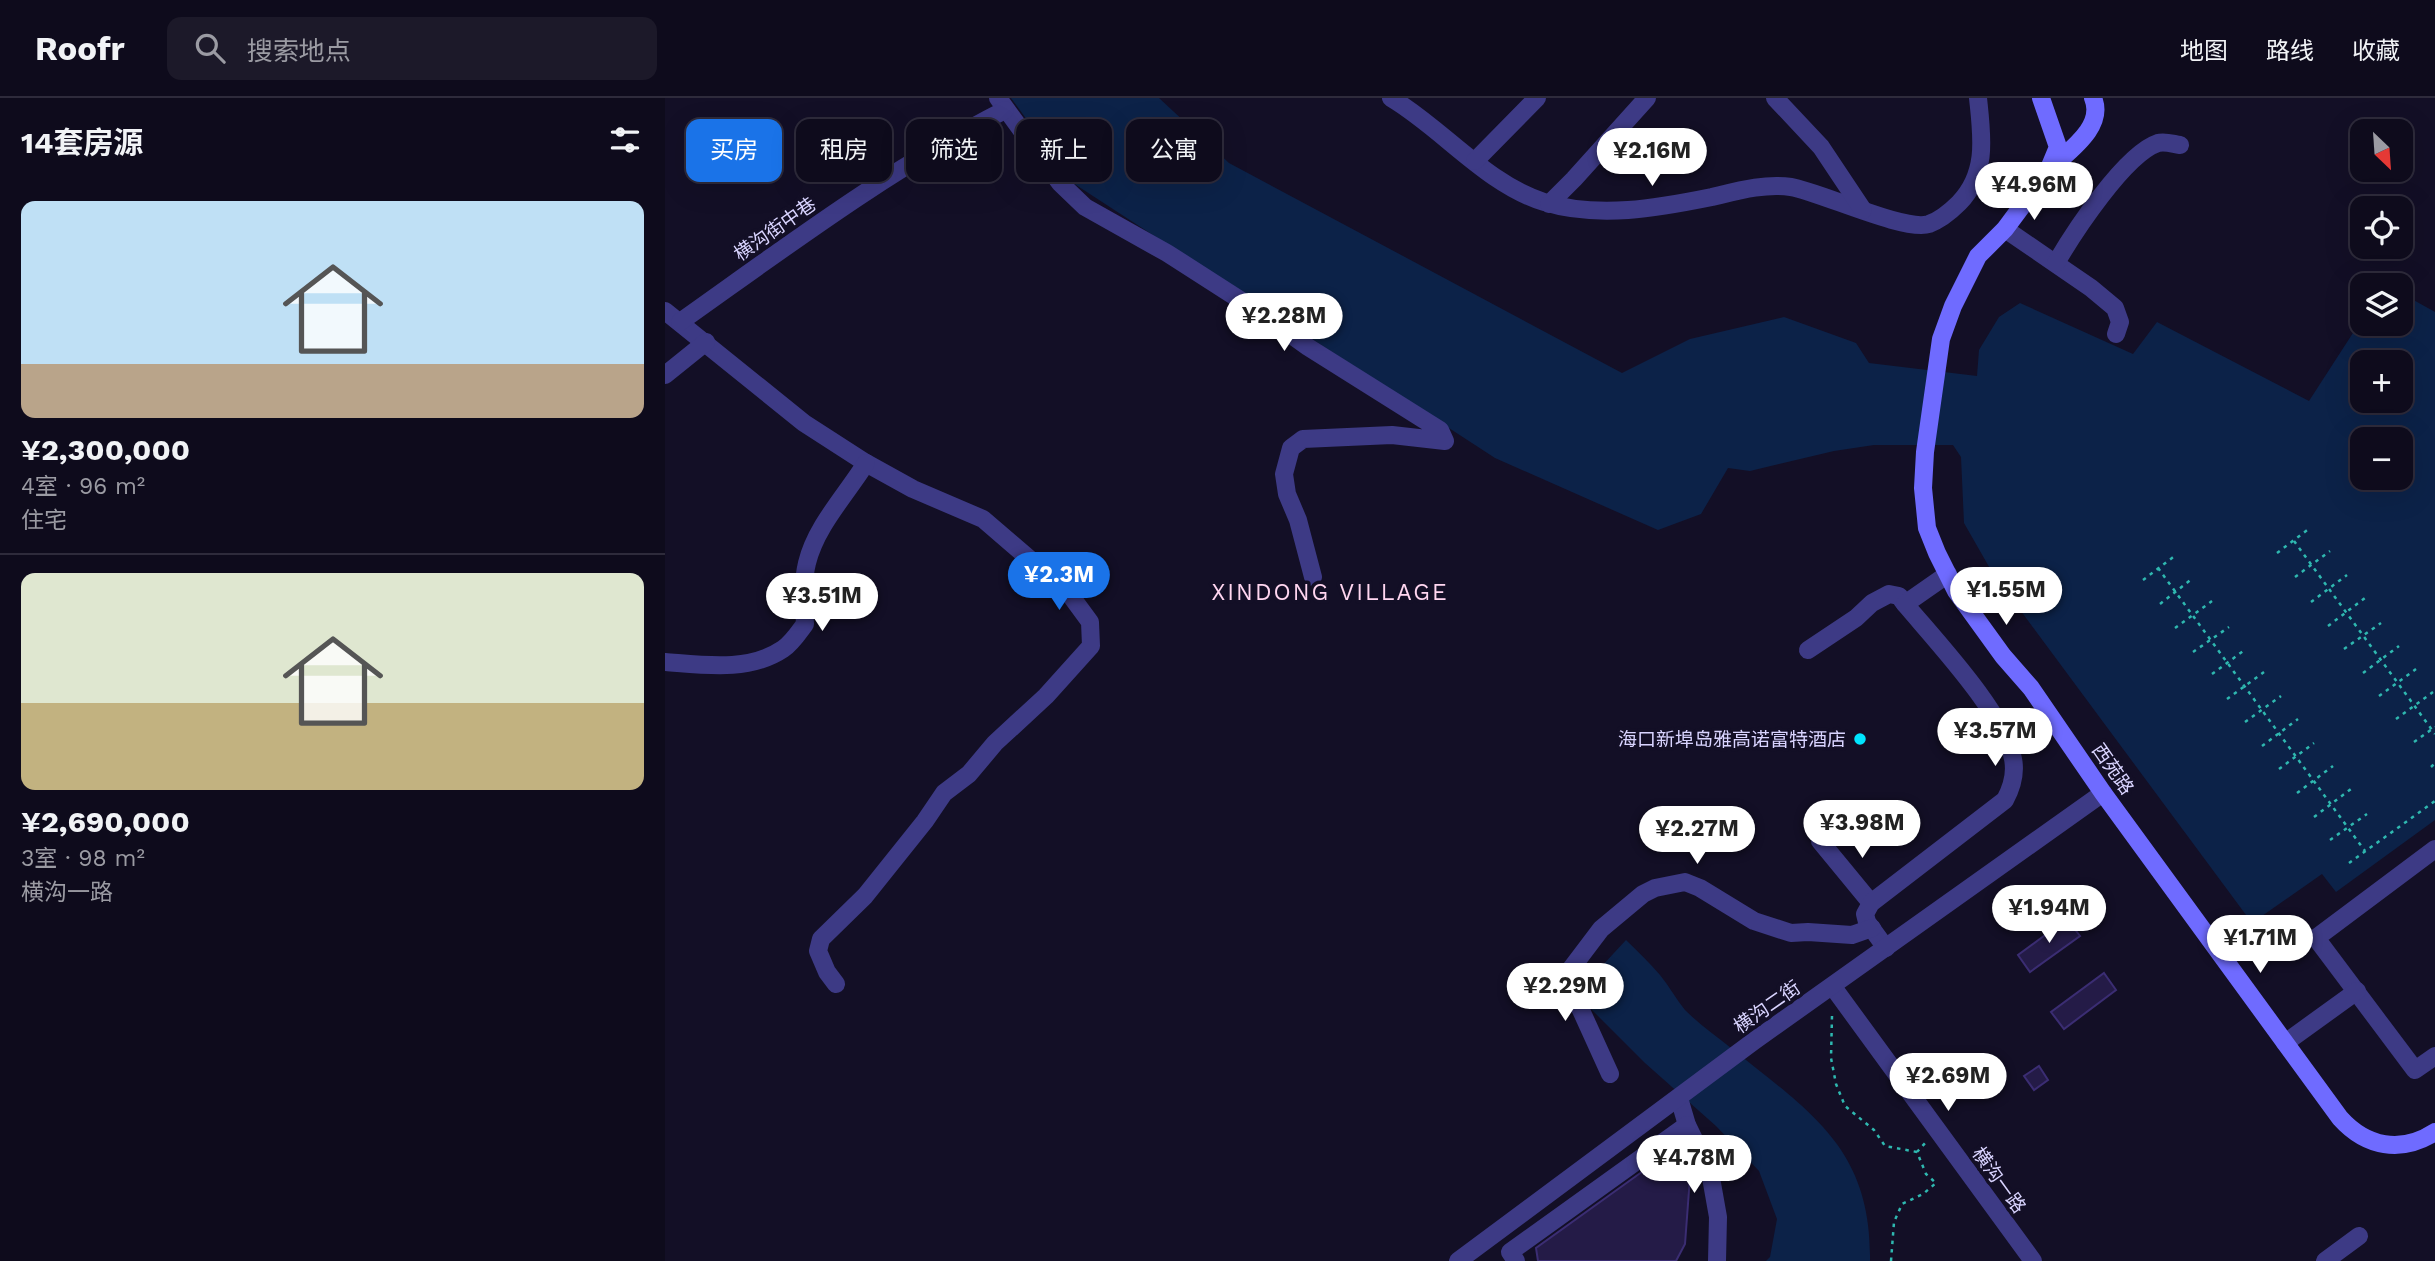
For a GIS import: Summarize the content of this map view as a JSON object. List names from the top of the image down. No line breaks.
{"streets":{"main road":["西苑路"],"street":["横沟街中巷","横沟二街","横沟一路"]},"crossings":[["西苑路","横沟二街"],["横沟二街","横沟一路"]],"districts":["XINDONG VILLAGE"],"places":["海口新埠岛雅高诺富特酒店"],"north":"bottom right","page":{"header":"Roofr","search":"搜索地点","nav":["地图","路线","收藏"],"heading":"14套房源","map_buttons":["+","−"],"chip":["买房","租房","筛选","新上","公寓"],"price":["¥2.16M","¥4.96M","¥2.28M","¥2.3M","¥1.55M","¥3.51M","¥3.57M","¥3.98M","¥2.27M","¥1.94M","¥1.71M","¥2.29M","¥2.69M","¥4.78M"],"list":[{"name":"¥2,300,000","note":"4室 · 96 m² · 住宅"},{"name":"¥2,690,000","note":"3室 · 98 m² · 横沟一路"}]}}
